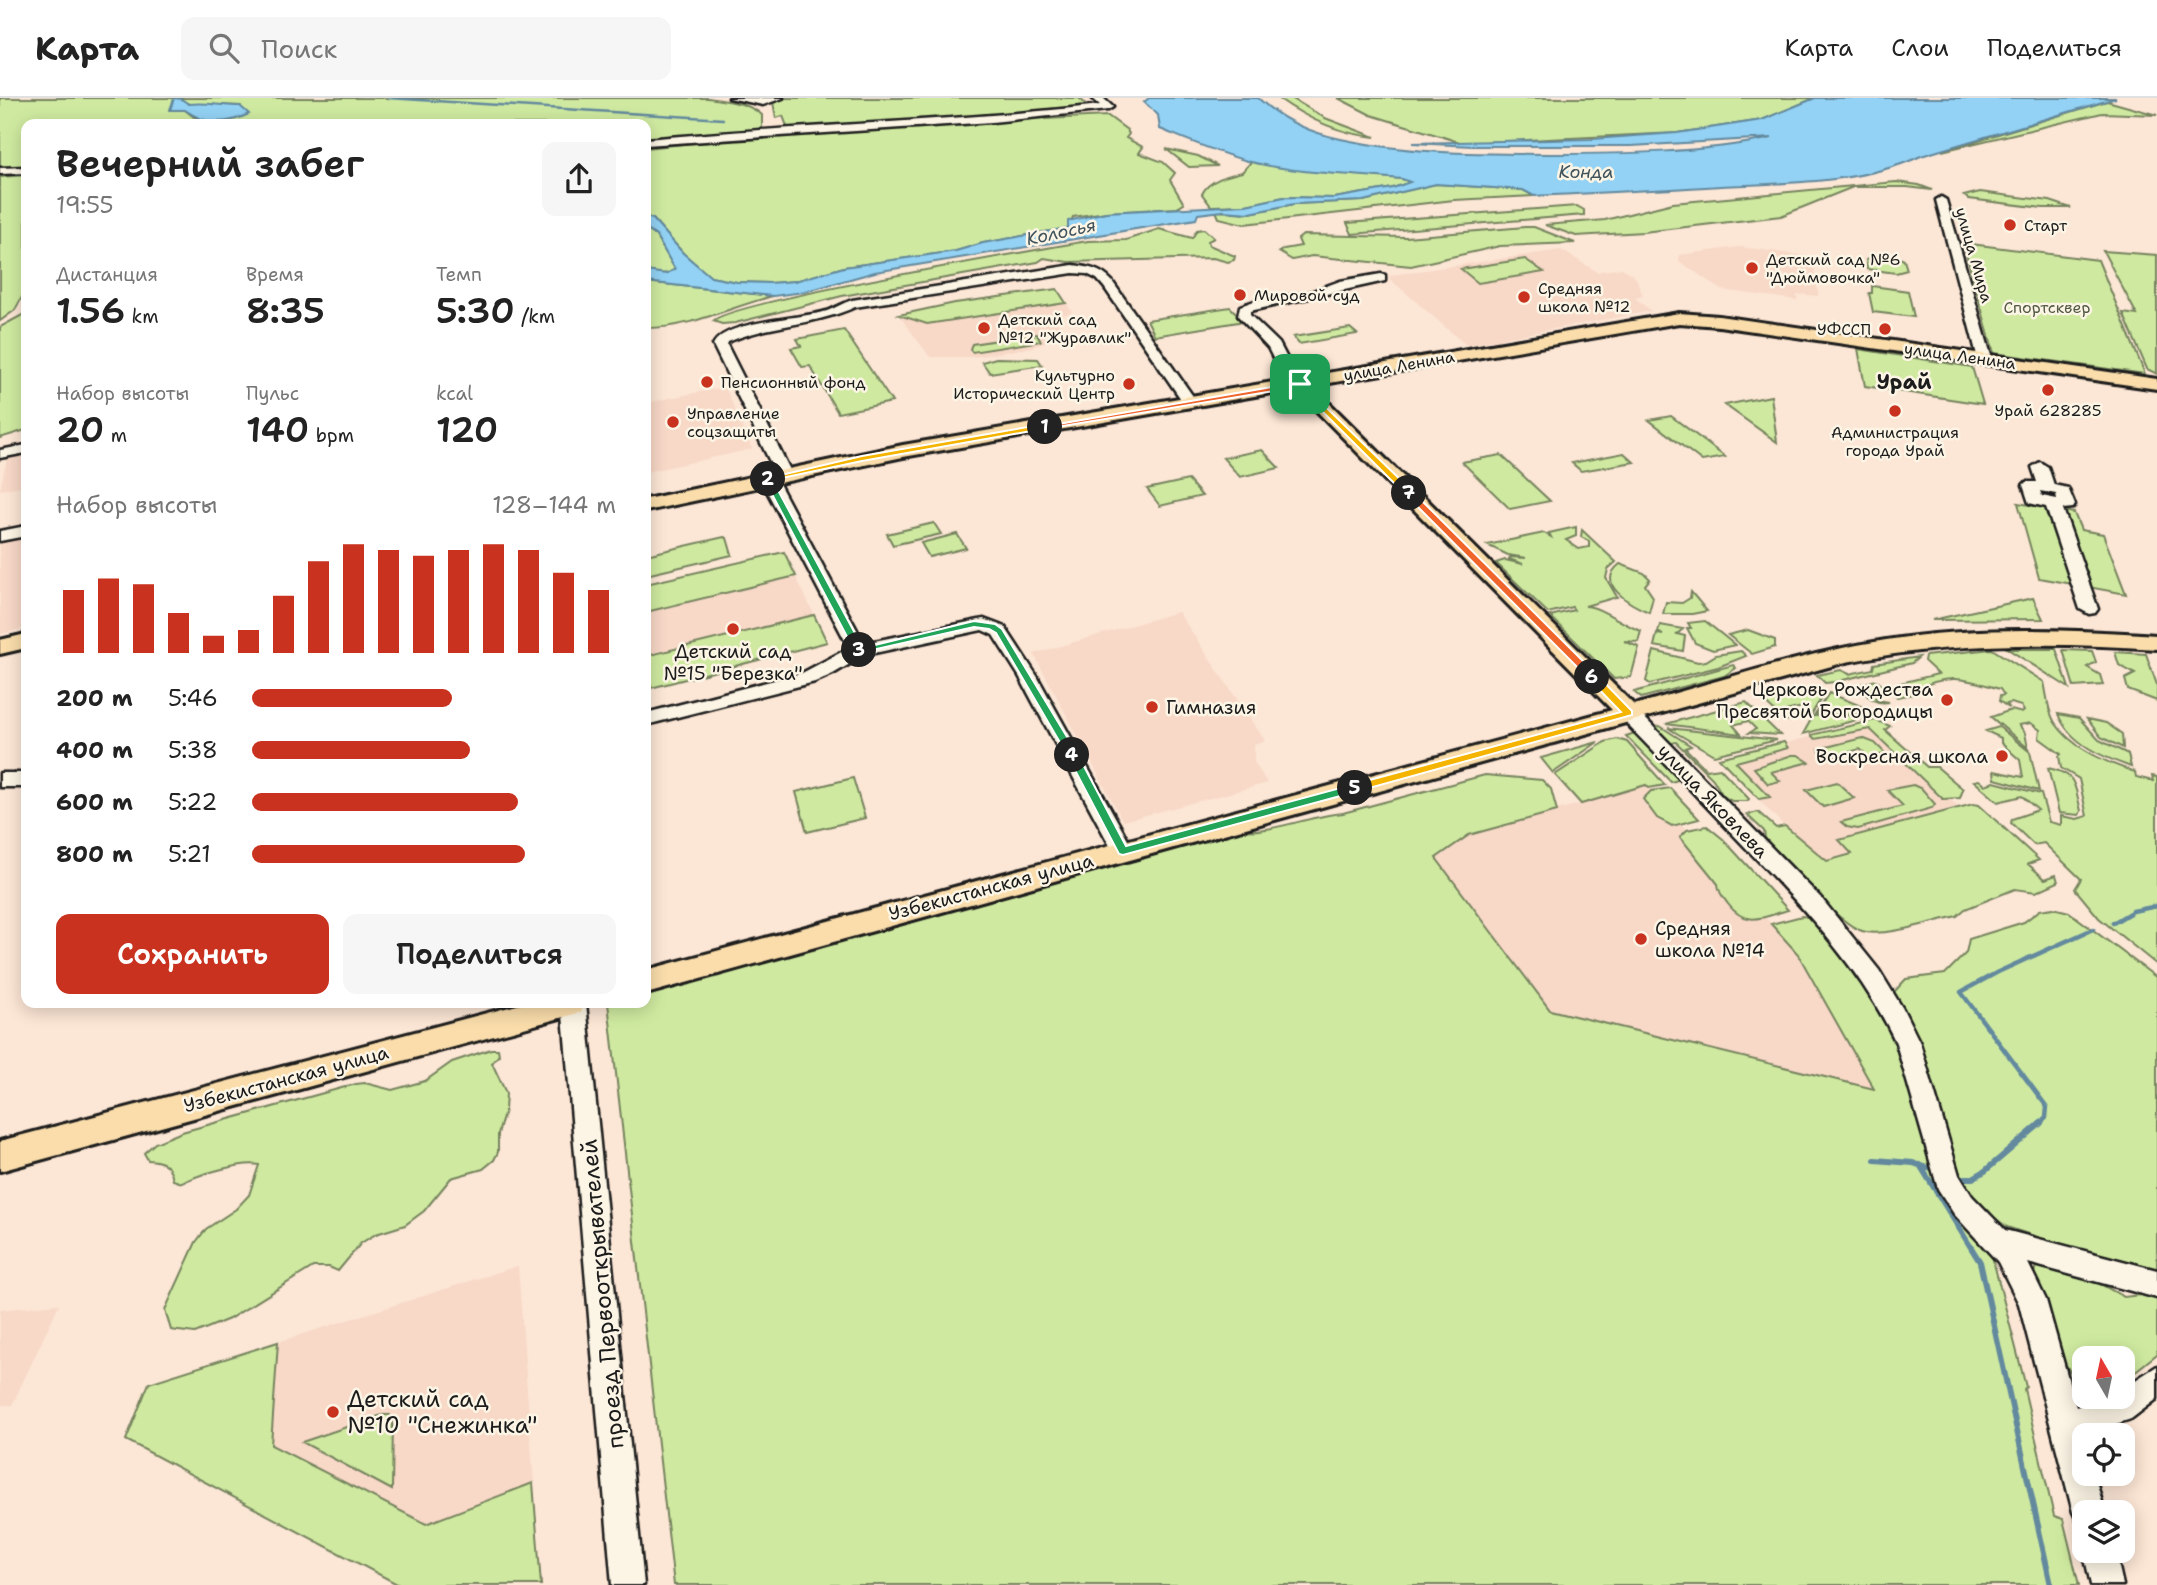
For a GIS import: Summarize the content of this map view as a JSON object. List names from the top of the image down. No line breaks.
{"streets":{"main road":["улица Ленина","улица Яковлева","Узбекистанская улица"],"street":["улица Мира","проезд Первооткрывателей"]},"crossings":[["улица Мира","улица Ленина"],["улица Ленина","улица Яковлева"],["улица Яковлева","Узбекистанская улица"]],"districts":["Урай"],"water":["Конда","Колосья"],"parks":["Спортсквер"],"places":["Старт","Детский сад №6 \"Дюймовочка\"","Мировой суд","Средняя школа №12","Детский сад №12 \"Журавлик\"","УФССП","Пенсионный фонд","Культурно Исторический Центр","Урай 628285","Администрация города Урай","Управление соцзащиты","Детский сад №15 \"Березка\"","Церковь Рождества Пресвятой Богородицы","Гимназия","Воскресная школа","Средняя школа №14","Детский сад №10 \"Снежинка\""],"north":"top","page":{"header":"Карта","search":"Поиск","nav":["Карта","Слои","Поделиться"],"heading":["Вечерний забег","19:55"],"stats":[["Дистанция","1.56 km"],["Время","8:35"],["Темп","5:30 /km"],["Набор высоты","20 m"],["Пульс","140 bpm"],["kcal","120"]],"pins":["1","2","7","3","6","4","5"],"chart":["Набор высоты","128–144 m"],"list":[{"name":"200 m","note":"5:46"},{"name":"400 m","note":"5:38"},{"name":"600 m","note":"5:22"},{"name":"800 m","note":"5:21"}],"buttons":["Сохранить","Поделиться"]}}
